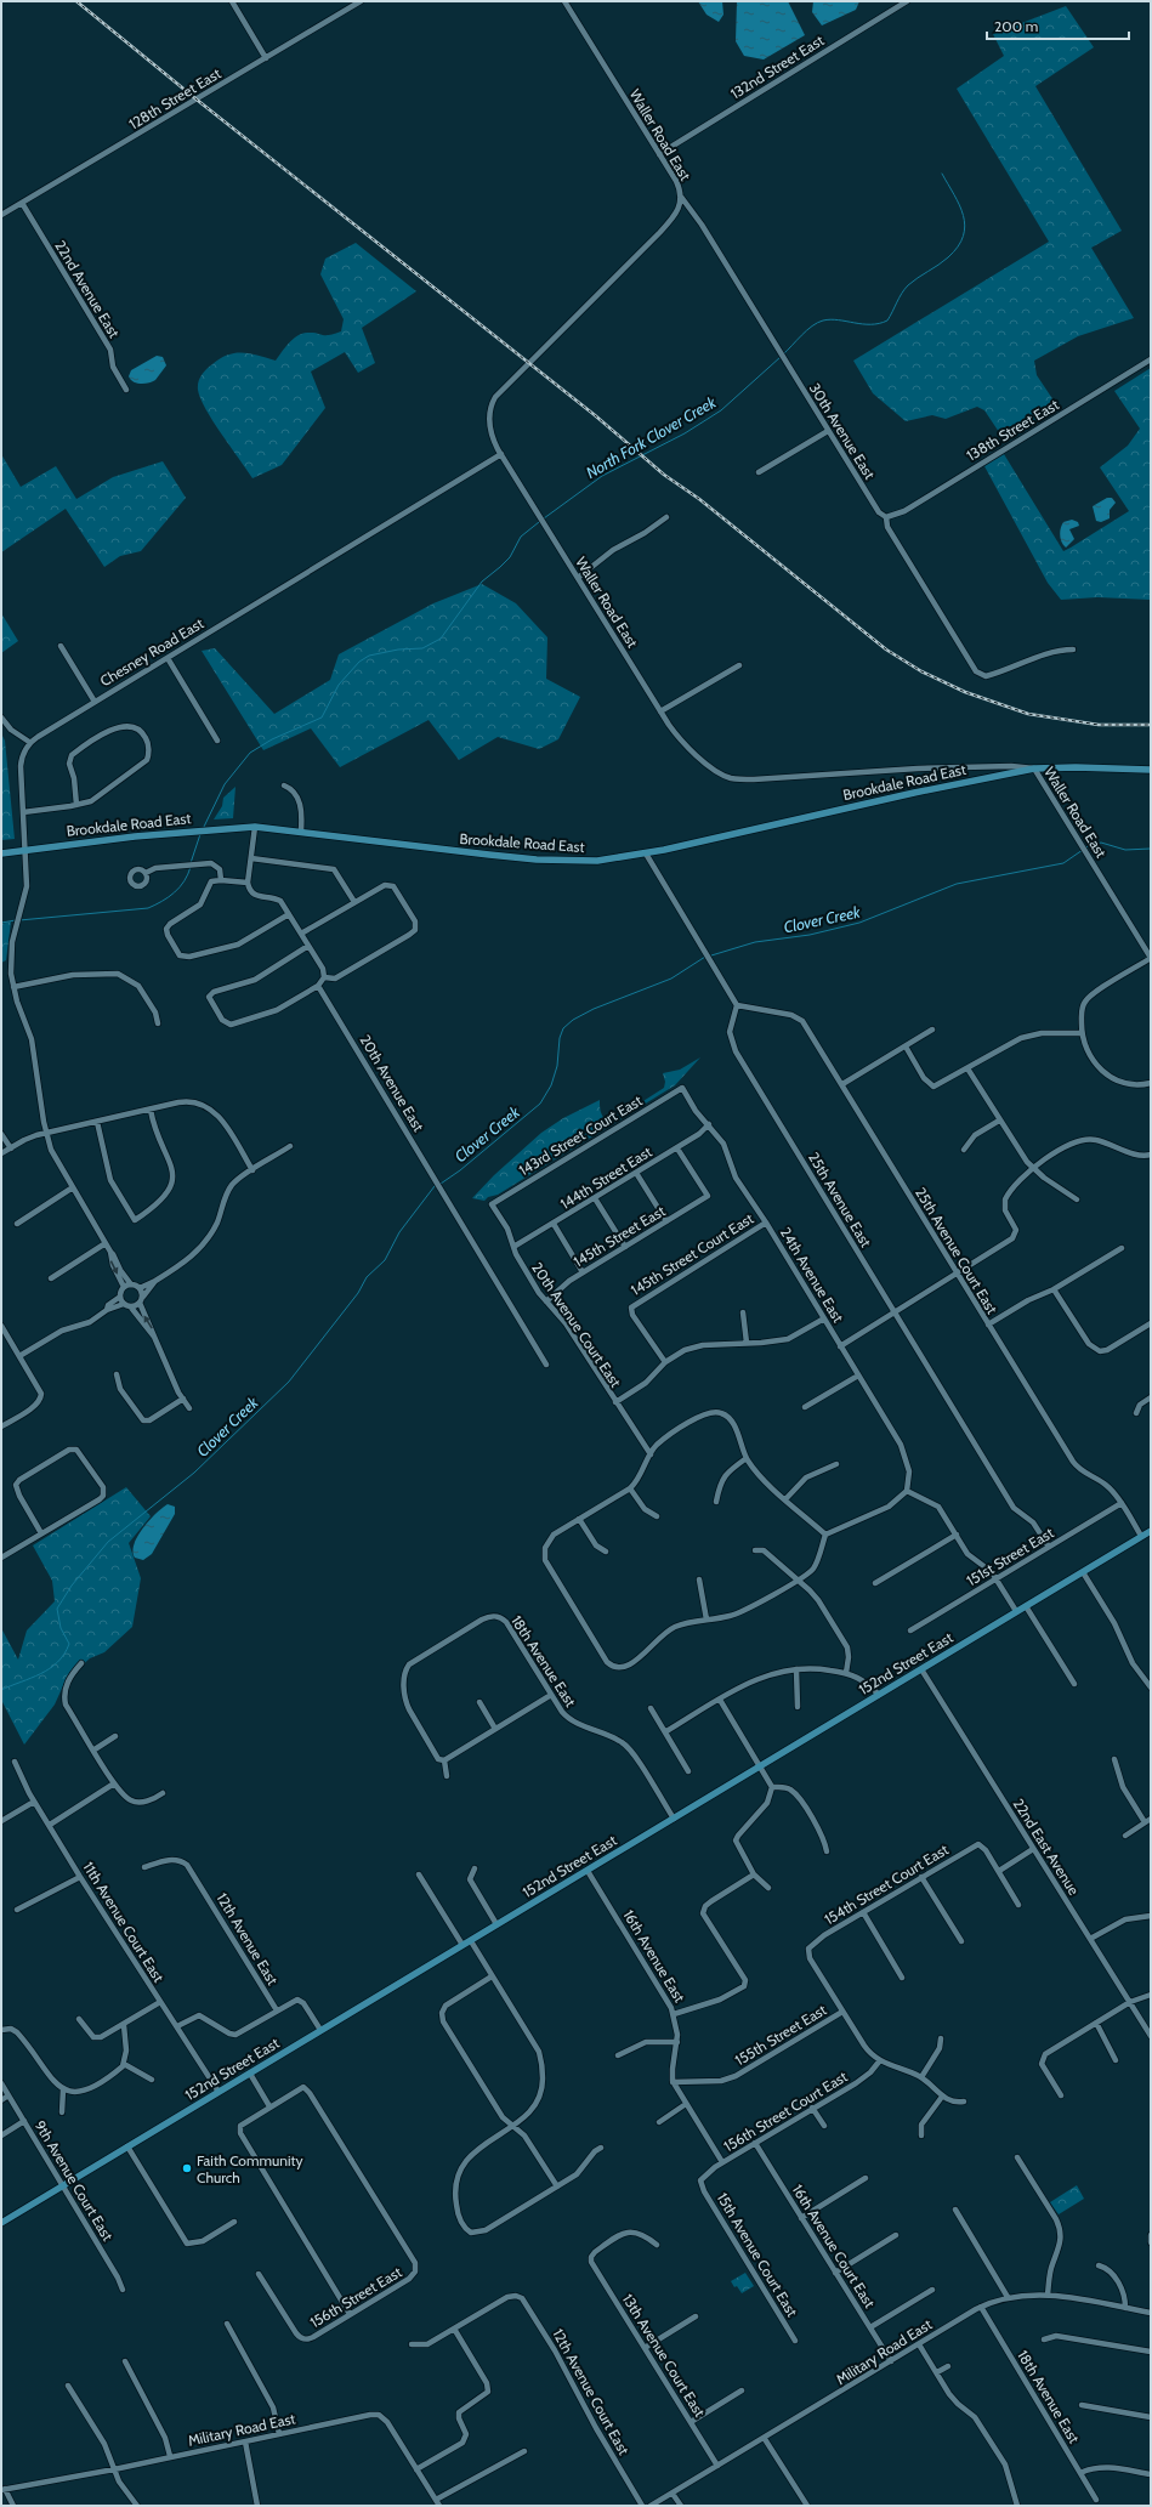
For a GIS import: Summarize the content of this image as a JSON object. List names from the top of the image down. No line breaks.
{"streets":{"main road":["Brookdale Road East","152nd Street East"],"street":["132nd Street East","128th Street East","Waller Road East","22nd Avenue East","138th Street East","30th Avenue East","Chesney Road East","20th Avenue East","143rd Street Court East","144th Street East","25th Avenue East","145th Street East","25th Avenue Court East","145th Street Court East","24th Avenue East","20th Avenue Court East","151st Street East","18th Avenue East","22nd East Avenue","154th Street Court East","11th Avenue Court East","12th Avenue East","16th Avenue East","155th Street East","156th Street Court East","9th Avenue Court East","16th Avenue Court East","15th Avenue Court East","156th Street East","Military Road East","13th Avenue Court East","12th Avenue Court East"]},"crossings":[["132nd Street East","Waller Road East"],["128th Street East","22nd Avenue East"],["Waller Road East","30th Avenue East"],["Waller Road East","Chesney Road East"],["Waller Road East","Brookdale Road East"],["138th Street East","30th Avenue East"],["143rd Street Court East","24th Avenue East"],["143rd Street Court East","20th Avenue Court East"],["144th Street East","145th Street East"],["144th Street East","24th Avenue East"],["144th Street East","20th Avenue Court East"],["25th Avenue East","25th Avenue Court East"],["25th Avenue East","151st Street East"],["145th Street East","20th Avenue Court East"],["25th Avenue Court East","151st Street East"],["25th Avenue Court East","152nd Street East"],["145th Street Court East","24th Avenue East"],["18th Avenue East","152nd Street East"],["18th Avenue East","Military Road East"],["152nd Street East","22nd East Avenue"],["152nd Street East","11th Avenue Court East"],["152nd Street East","16th Avenue East"],["152nd Street East","9th Avenue Court East"],["154th Street Court East","155th Street East"],["16th Avenue East","155th Street East"],["156th Street Court East","16th Avenue Court East"],["156th Street Court East","15th Avenue Court East"],["16th Avenue Court East","Military Road East"],["Military Road East","13th Avenue Court East"]],"water":["North Fork Clover Creek","Clover Creek"],"places":["Faith Community Church"],"scale_bar":"200 m"}
